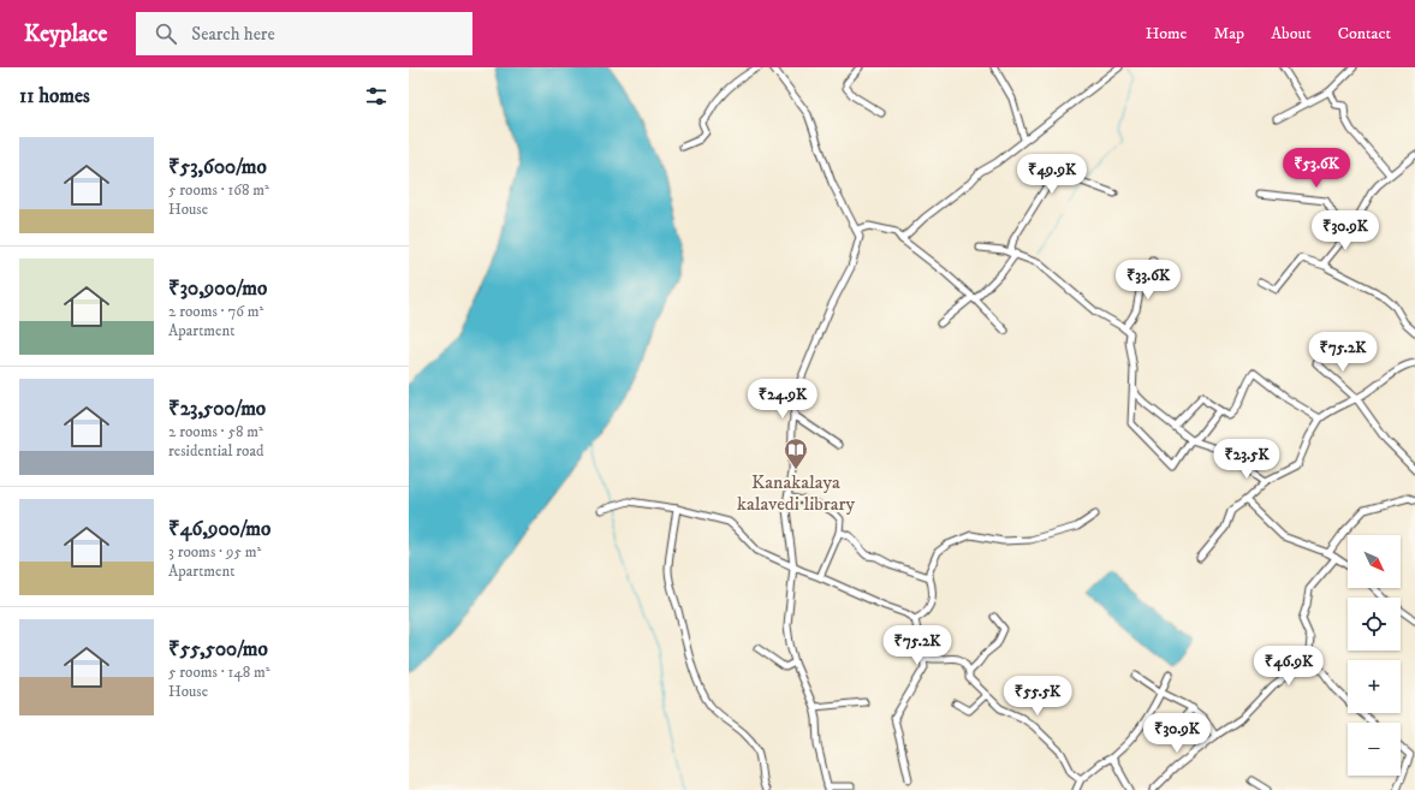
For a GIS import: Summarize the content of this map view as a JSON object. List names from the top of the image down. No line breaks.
{"places":{"library":["Kanakalaya kalavedi library"]},"north":"bottom right","page":{"header":"Keyplace","search":"Search here","nav":["Home","Map","About","Contact"],"heading":"11 homes","list":[{"name":"₹53,600/mo","note":"5 rooms · 168 m² · House"},{"name":"₹30,900/mo","note":"2 rooms · 76 m² · Apartment"},{"name":"₹23,500/mo","note":"2 rooms · 58 m² · residential road"},{"name":"₹46,900/mo","note":"3 rooms · 95 m² · Apartment"},{"name":"₹55,500/mo","note":"5 rooms · 148 m² · House"}],"price":["₹53.6K","₹49.9K","₹30.9K","₹33.6K","₹75.2K","₹24.9K","₹23.5K","₹75.2K","₹46.9K","₹55.5K","₹30.9K"],"map_buttons":["+","−"]}}
